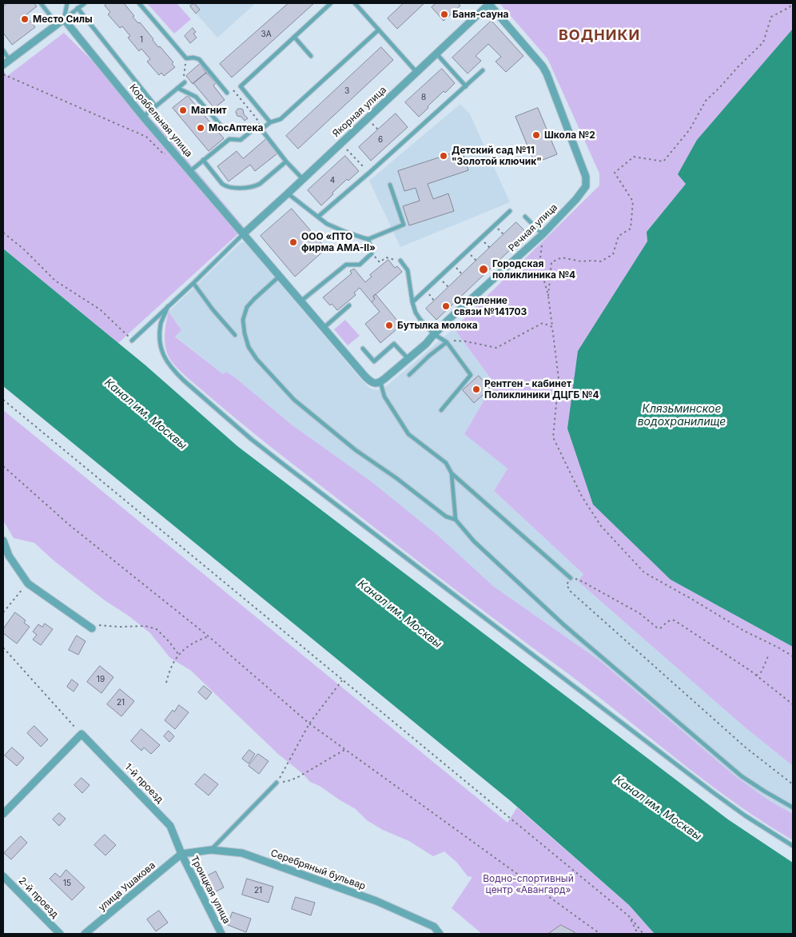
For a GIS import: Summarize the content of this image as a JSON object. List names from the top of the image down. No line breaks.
{"streets":{"street":["Якорная улица","Корабельная улица","Речная улица","1-й проезд","Серебряный бульвар","улица Ушакова","Троицкая улица","2-й проезд"]},"crossings":[["Якорная улица","Корабельная улица"],["Якорная улица","Речная улица"],["1-й проезд","Серебряный бульвар"],["1-й проезд","улица Ушакова"],["1-й проезд","Троицкая улица"],["Серебряный бульвар","улица Ушакова"],["Серебряный бульвар","Троицкая улица"],["улица Ушакова","Троицкая улица"]],"districts":["ВОДНИКИ"],"water":["Клязьминское водохранилище","Канал им. Москвы"],"parks":["Водно-спортивный центр «Авангард»"],"places":["Баня-сауна","Место Силы","Магнит","МосАптека","Школа №2","Детский сад №11 \"Золотой ключик\"","ООО «ПТО фирма АМА-II»","Городская поликлиника №4","Отделение связи №141703","Бутылка молока","Рентген - кабинет Поликлиники ДЦГБ №4"],"house_numbers":["3А","1","3","8","6","4","19","21","15","21"]}
